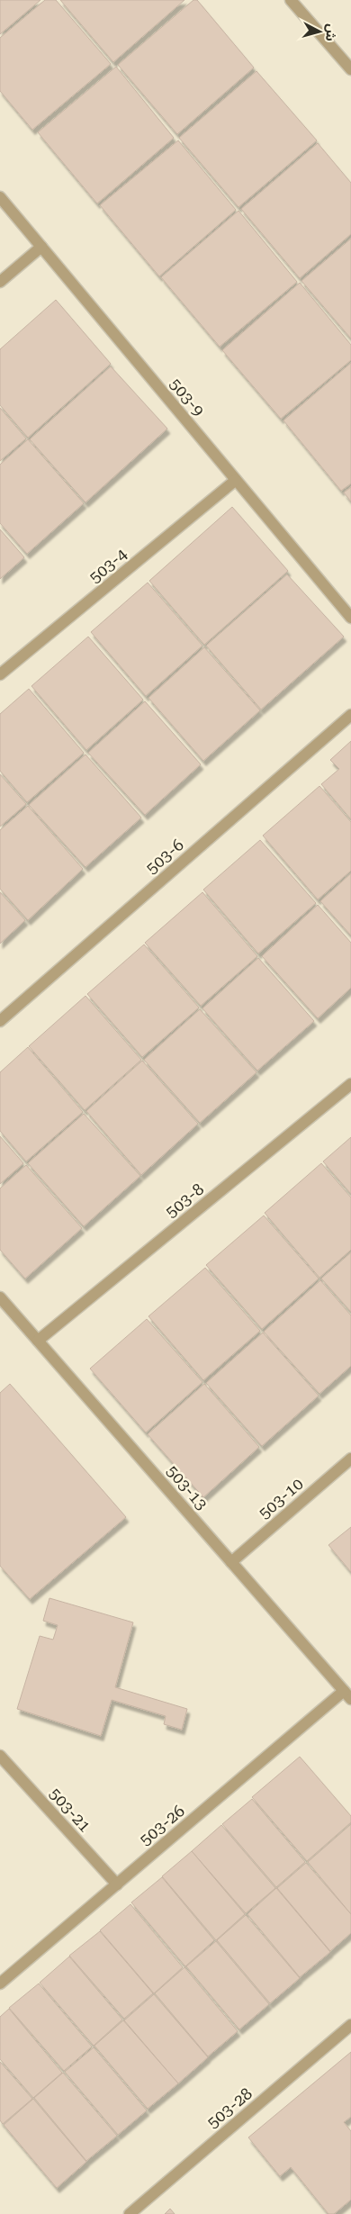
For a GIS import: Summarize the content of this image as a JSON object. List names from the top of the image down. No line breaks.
{"streets":{"street":["503-9","503-4","503-6","503-8","503-13","503-10","503-21","503-26","503-28"]},"crossings":[["503-9","503-4"],["503-8","503-13"],["503-13","503-10"],["503-13","503-26"],["503-21","503-26"]],"north":"right"}
